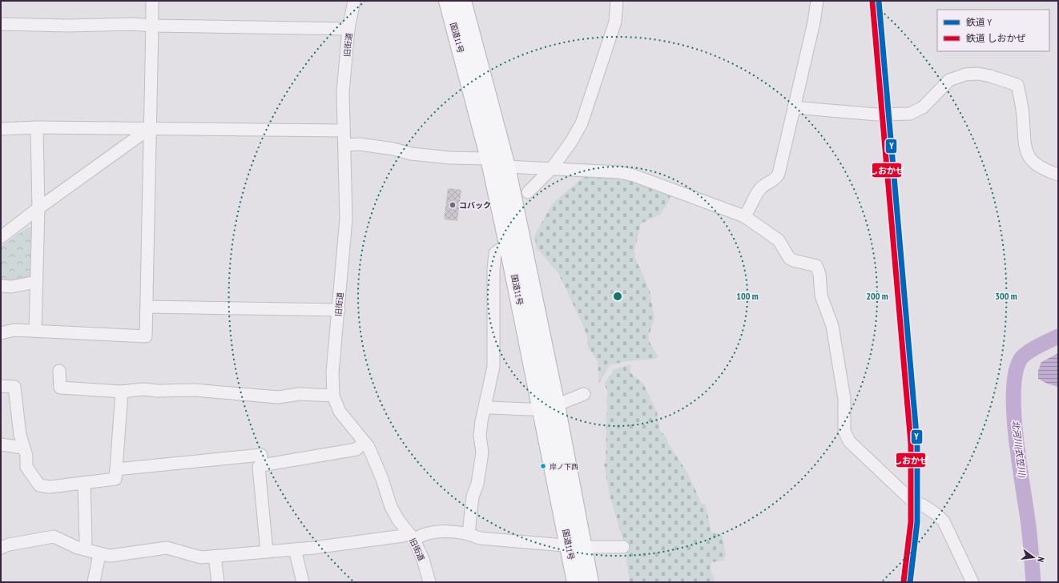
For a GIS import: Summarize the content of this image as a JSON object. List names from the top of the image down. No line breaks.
{"streets":{"highway":["国道11号"],"street":["旧街道"]},"water":["北河川(衣笠川)"],"places":["コバック","岸ノ下西"],"lines":["rail line Y","rail line しおかぜ"],"legend":["鉄道 Y","鉄道 しおかぜ"],"north":"right","rings":["100 m","200 m","300 m"]}
